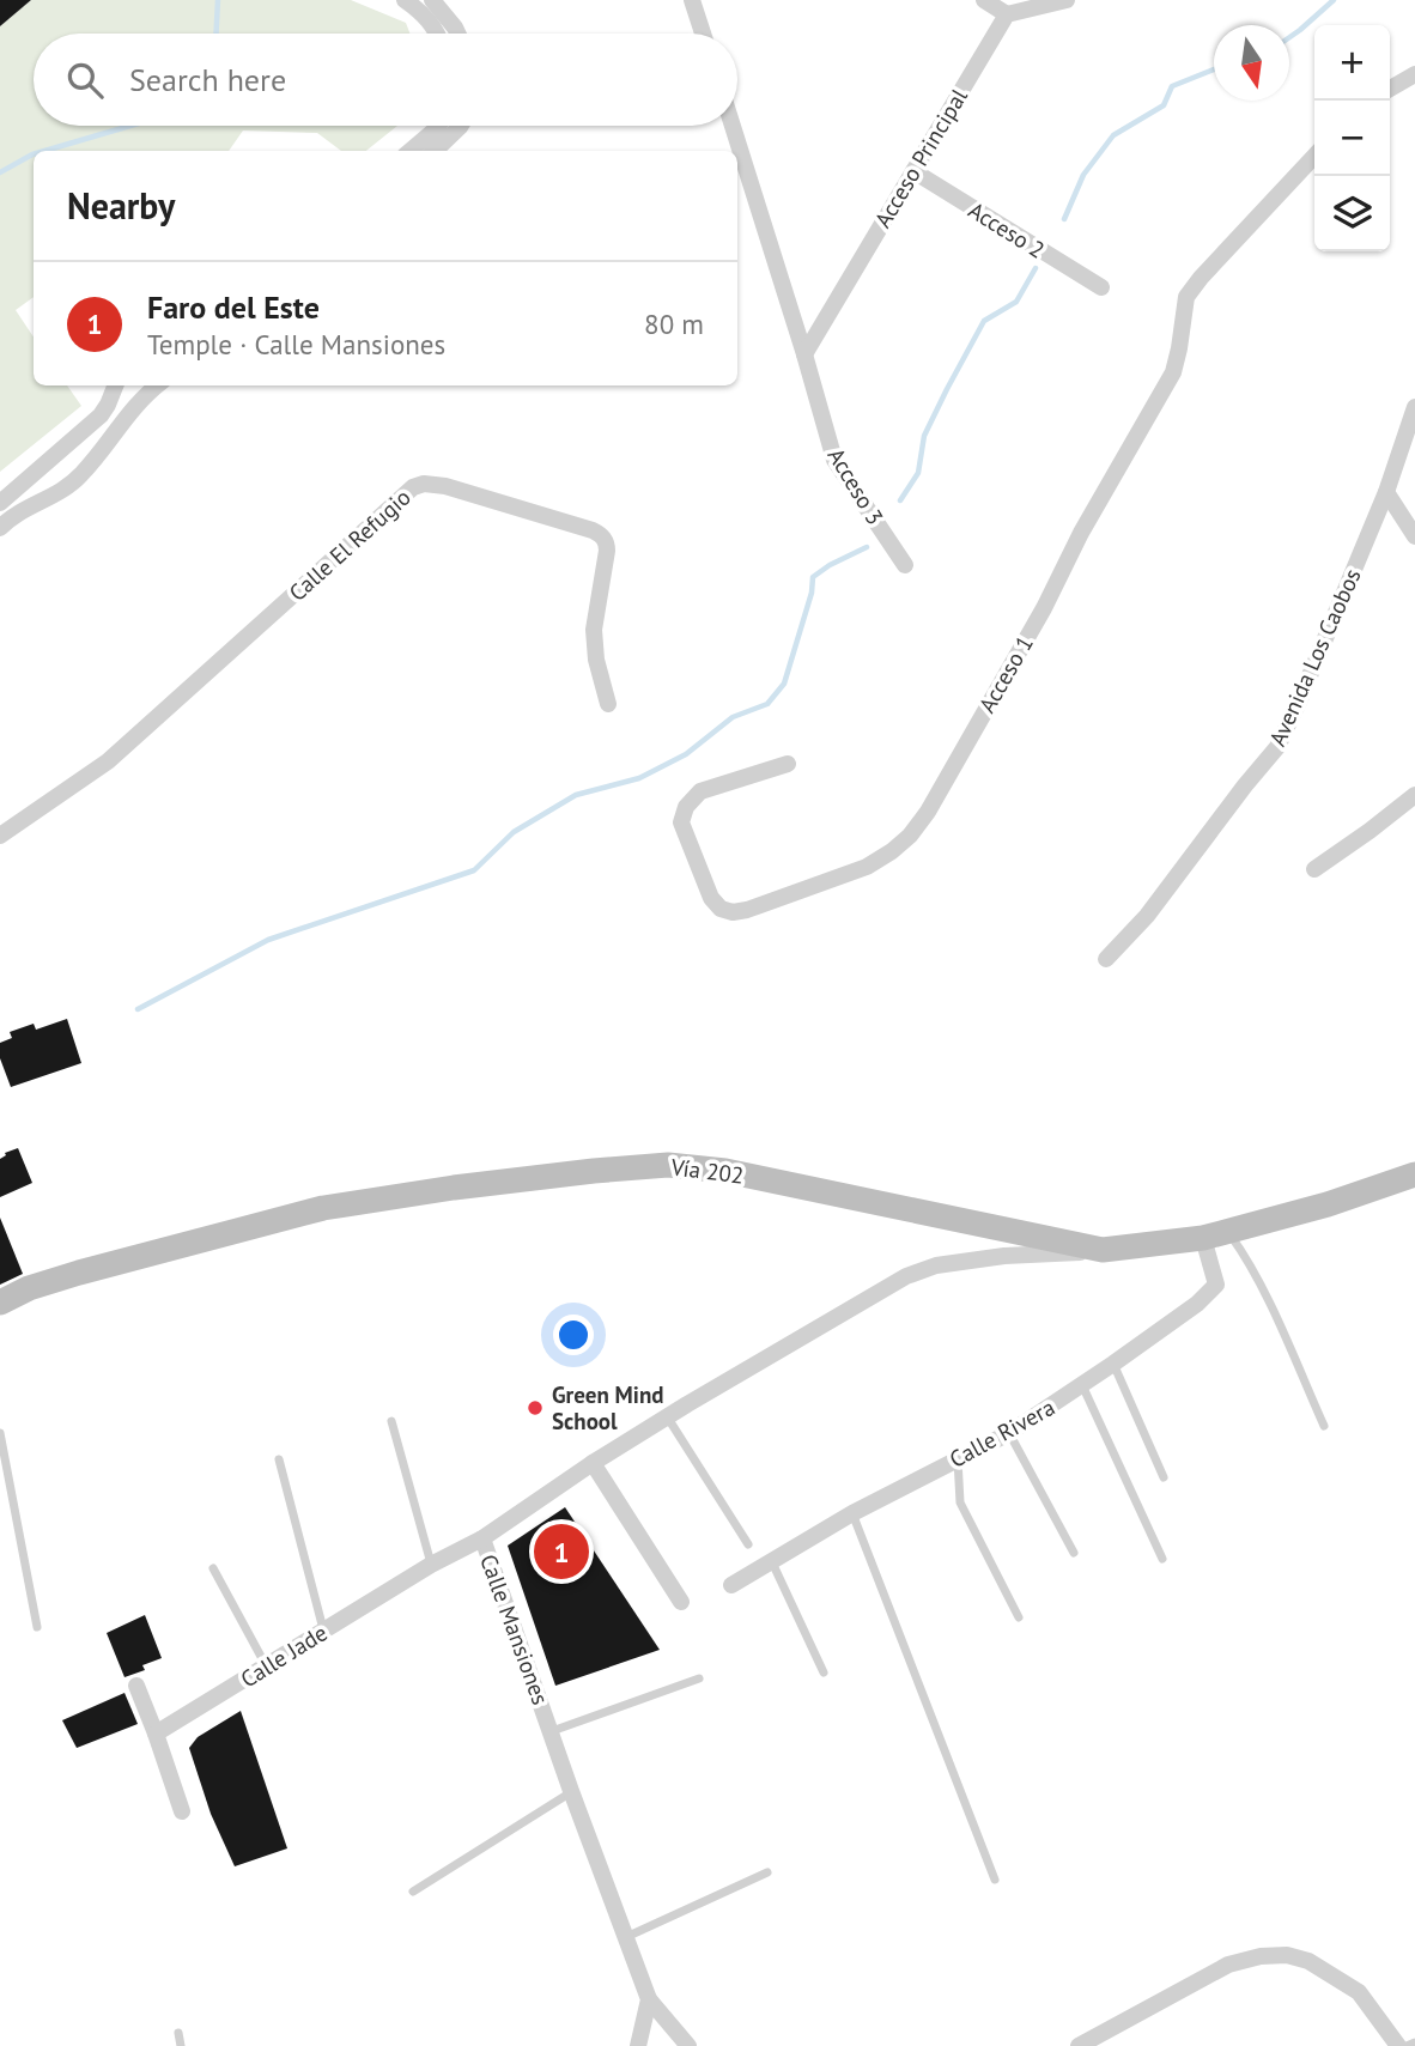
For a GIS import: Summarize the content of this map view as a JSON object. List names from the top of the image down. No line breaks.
{"streets":{"main road":["Vía 202"],"street":["Acceso Principal","Acceso 2","Acceso 3","Calle El Refugio","Avenida Los Caobos","Acceso 1","Calle Rivera","Calle Mansiones","Calle Jade"]},"crossings":[["Acceso Principal","Acceso 2"],["Acceso Principal","Acceso 3"],["Vía 202","Calle Rivera"],["Vía 202","Calle Mansiones"],["Calle Mansiones","Calle Jade"]],"places":["Green Mind School"],"north":"bottom","page":{"map_buttons":["+","−"],"search":"Search here","heading":"Nearby","list":[{"mark":"1","name":"Faro del Este","note":"Temple · Calle Mansiones","value":"80 m"}],"pins":"1"}}
